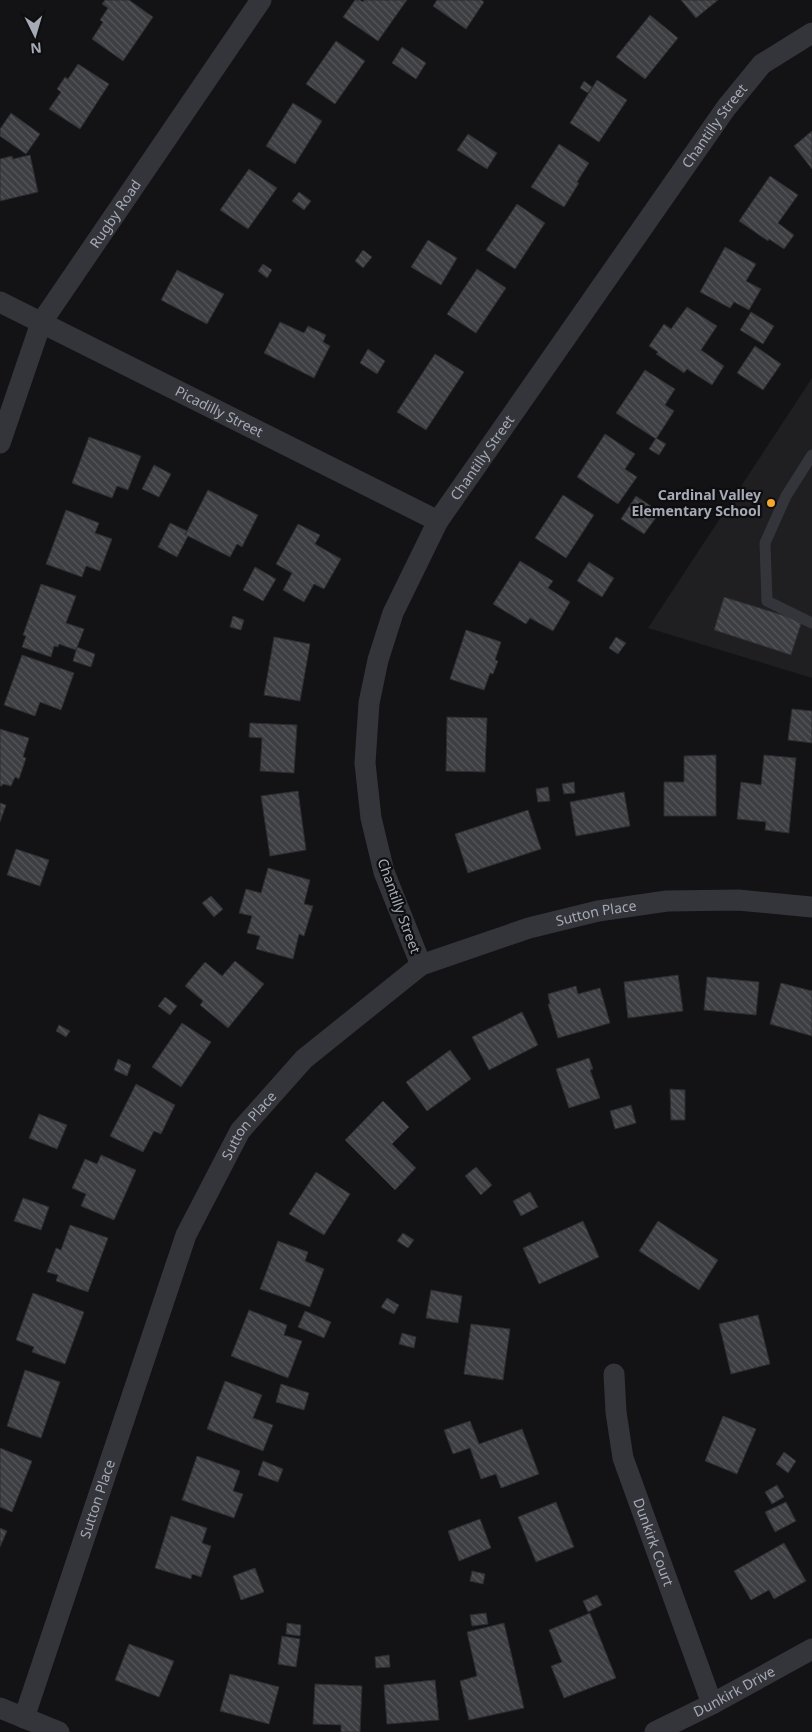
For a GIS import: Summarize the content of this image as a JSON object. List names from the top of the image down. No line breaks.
{"streets":{"street":["Chantilly Street","Rugby Road","Picadilly Street","Sutton Place","Dunkirk Court","Dunkirk Drive"]},"crossings":[["Chantilly Street","Picadilly Street"],["Chantilly Street","Sutton Place"],["Rugby Road","Picadilly Street"],["Dunkirk Court","Dunkirk Drive"]],"places":["Cardinal Valley Elementary School"],"north":"bottom"}
